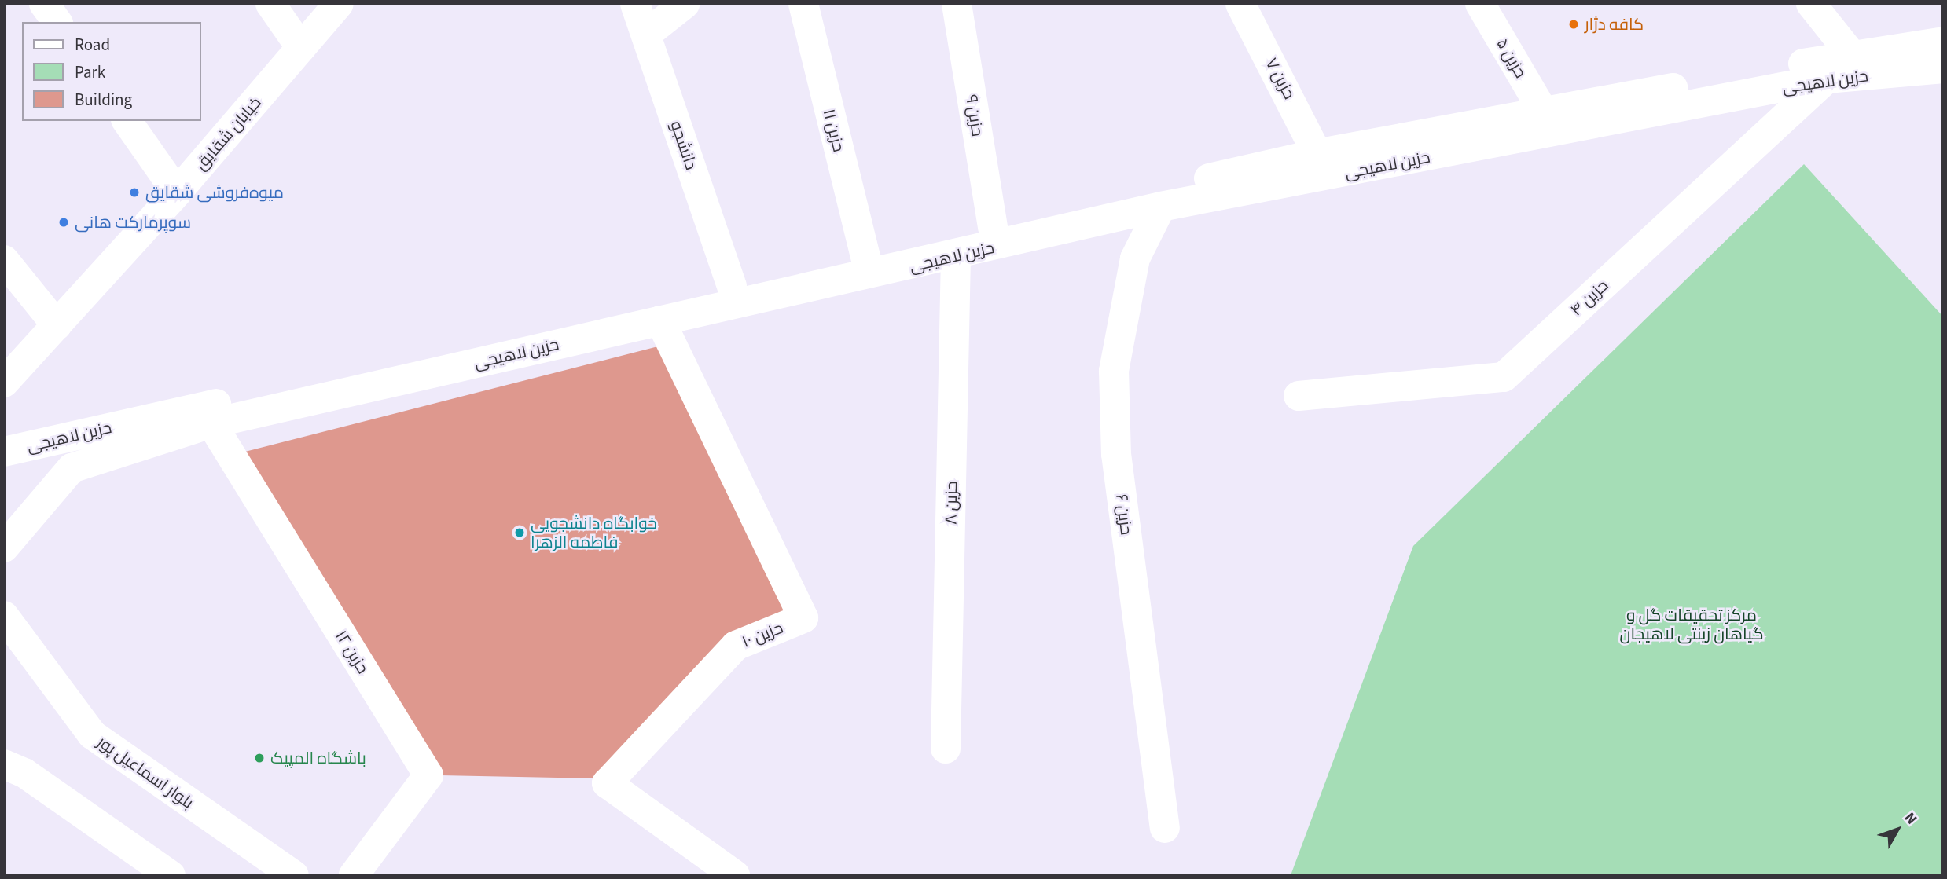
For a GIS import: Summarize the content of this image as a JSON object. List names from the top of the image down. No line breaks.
{"streets":{"street":["حزین ۵","حزین ۷","حزین لاهیجی","حزین ۹","حزین ۱۱","خیابان شقایق","دانشجو","حزین ۴","حزین ۸","حزین ۶","حزین ۱۰","حزین ۱۲","بلوار اسماعیل پور"]},"crossings":[["حزین ۵","حزین لاهیجی"],["حزین ۷","حزین لاهیجی"],["حزین لاهیجی","حزین ۹"],["حزین لاهیجی","حزین ۱۱"],["حزین لاهیجی","دانشجو"],["حزین لاهیجی","حزین ۴"],["حزین لاهیجی","حزین ۸"],["حزین لاهیجی","حزین ۶"],["حزین لاهیجی","حزین ۱۰"],["حزین لاهیجی","حزین ۱۲"]],"parks":["مرکز تحقیقات گل و گیاهان زینتی لاهیجان"],"places":["کافه دژار","میوه‌فروشی شقایق","سوپرمارکت هانی","خوابگاه دانشجویی فاطمه الزهرا","باشگاه المپیک"],"legend":["Road","Park","Building"],"north":"top right"}
